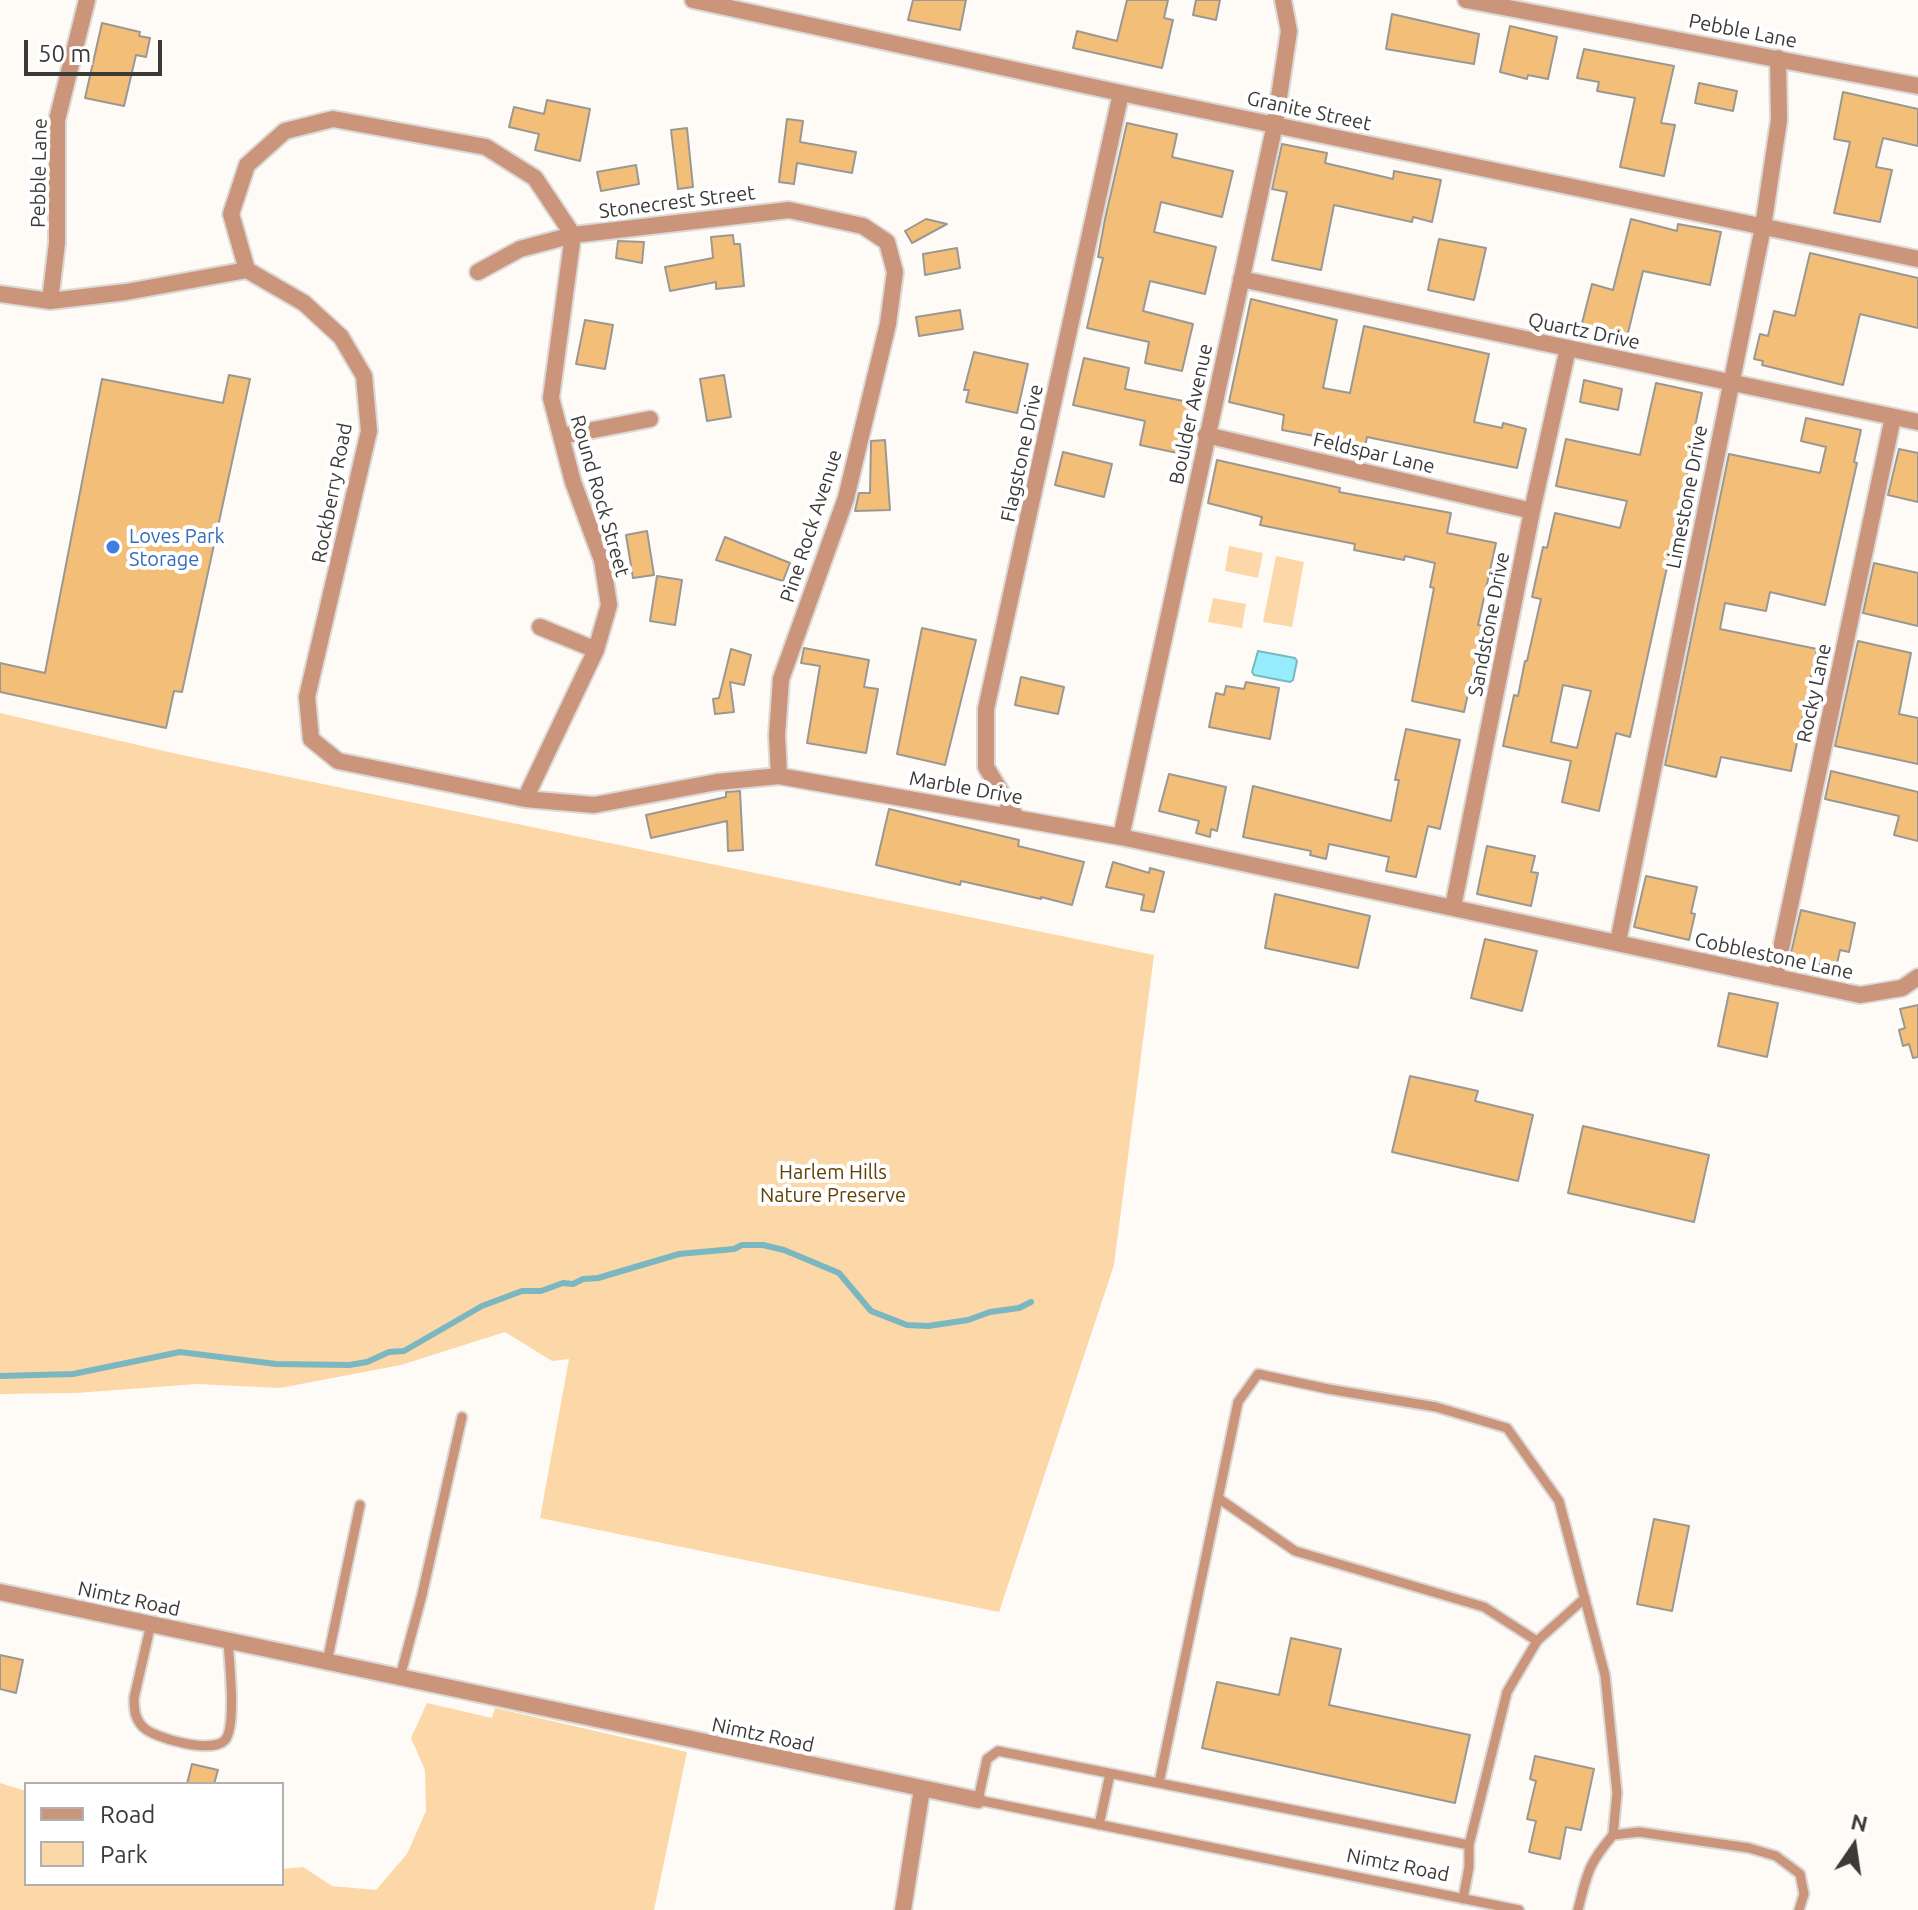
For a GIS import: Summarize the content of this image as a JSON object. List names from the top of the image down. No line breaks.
{"streets":{"street":["Pebble Lane","Granite Street","Stonecrest Street","Quartz Drive","Boulder Avenue","Flagstone Drive","Feldspar Lane","Rockberry Road","Round Rock Street","Limestone Drive","Pine Rock Avenue","Sandstone Drive","Rocky Lane","Marble Drive","Cobblestone Lane","Nimtz Road"]},"crossings":[["Pebble Lane","Limestone Drive"],["Granite Street","Boulder Avenue"],["Granite Street","Flagstone Drive"],["Granite Street","Limestone Drive"],["Stonecrest Street","Rockberry Road"],["Stonecrest Street","Round Rock Street"],["Stonecrest Street","Pine Rock Avenue"],["Quartz Drive","Boulder Avenue"],["Quartz Drive","Limestone Drive"],["Quartz Drive","Sandstone Drive"],["Quartz Drive","Rocky Lane"],["Boulder Avenue","Feldspar Lane"],["Boulder Avenue","Marble Drive"],["Flagstone Drive","Marble Drive"],["Feldspar Lane","Sandstone Drive"],["Rockberry Road","Marble Drive"],["Round Rock Street","Marble Drive"],["Limestone Drive","Marble Drive"],["Limestone Drive","Cobblestone Lane"],["Pine Rock Avenue","Marble Drive"],["Sandstone Drive","Marble Drive"],["Rocky Lane","Cobblestone Lane"],["Marble Drive","Cobblestone Lane"]],"parks":["Harlem Hills Nature Preserve"],"places":["Loves Park Storage"],"legend":["Road","Park"],"scale_bar":"50 m","north":"top"}
